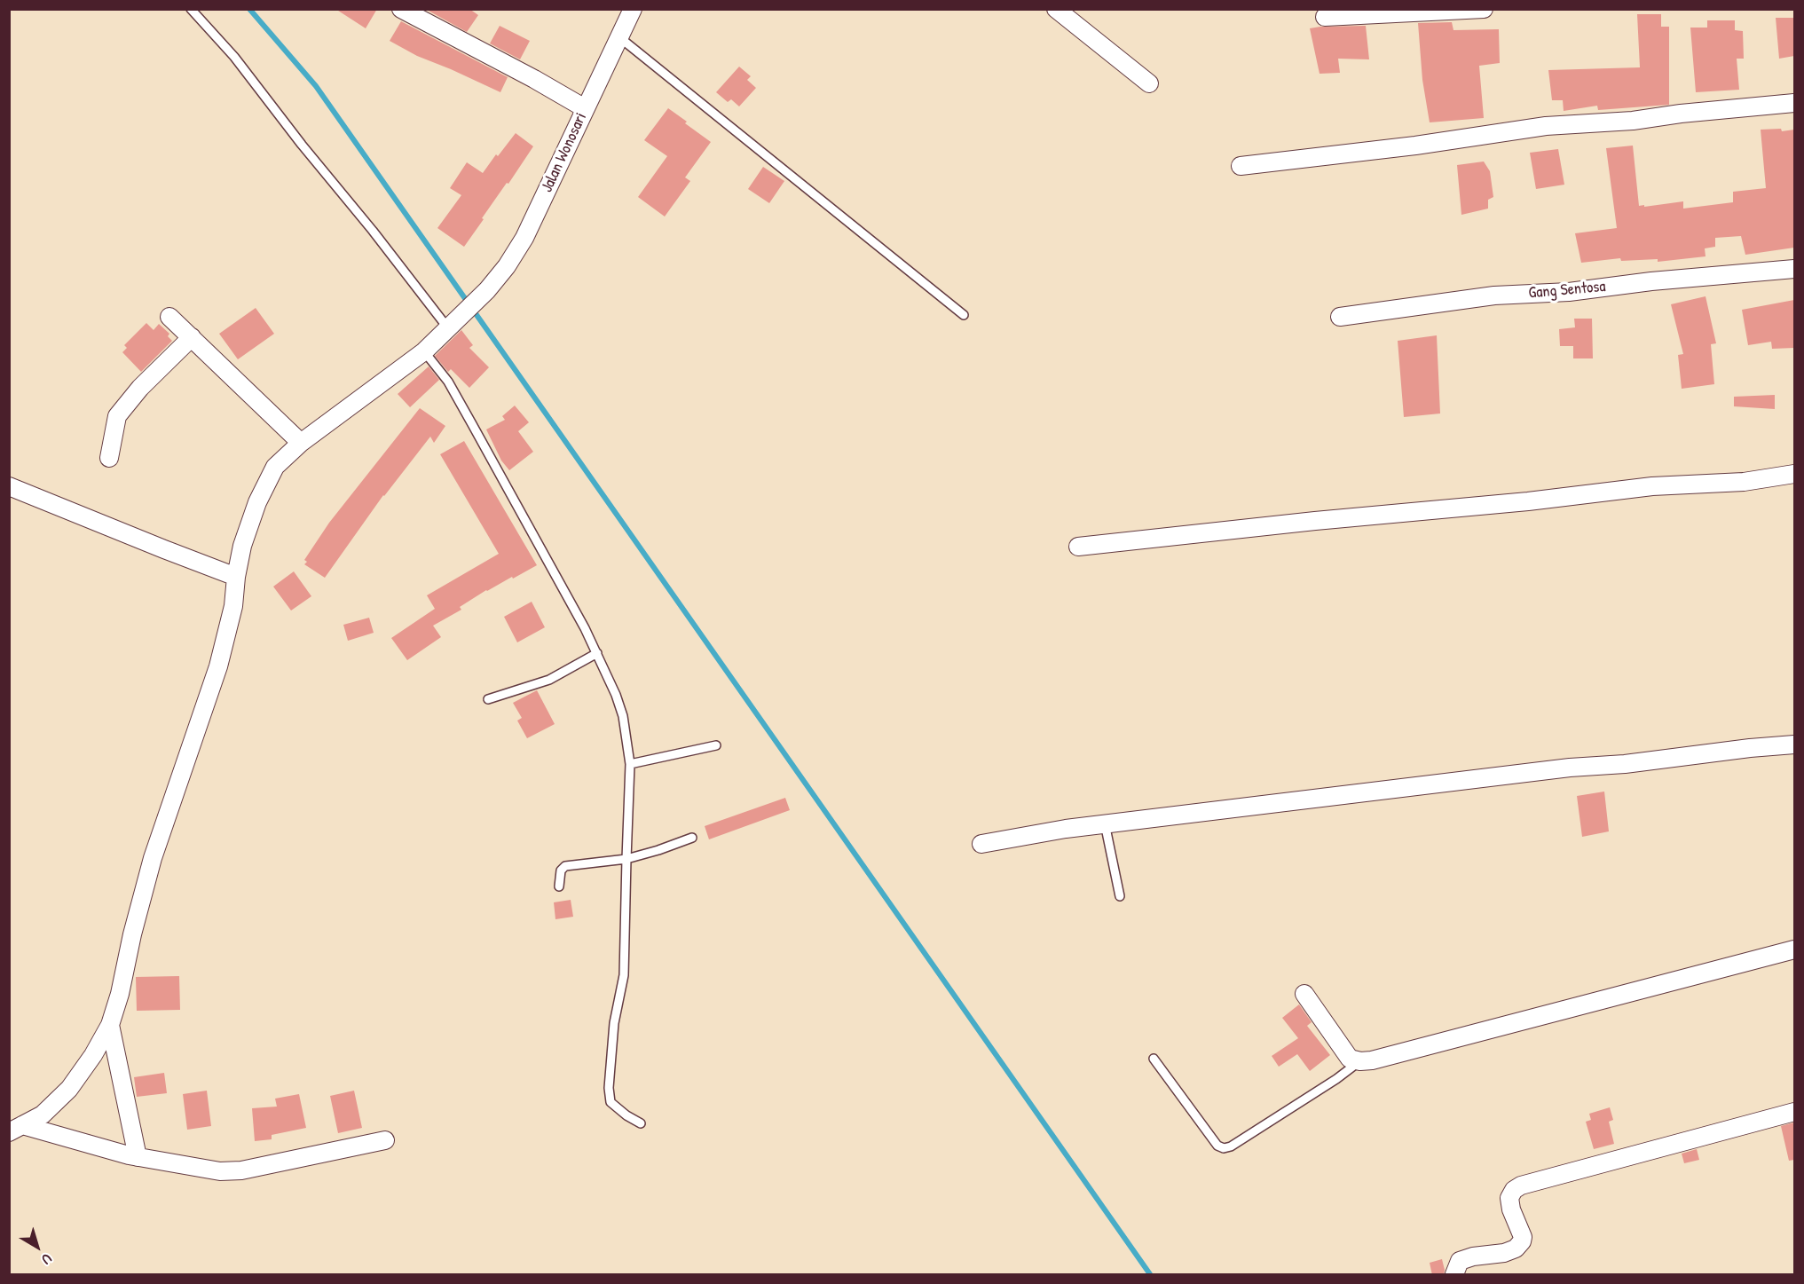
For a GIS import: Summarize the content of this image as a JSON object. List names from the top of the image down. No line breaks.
{"streets":{"street":["Jalan Wonosari","Gang Sentosa"]},"north":"bottom right"}
